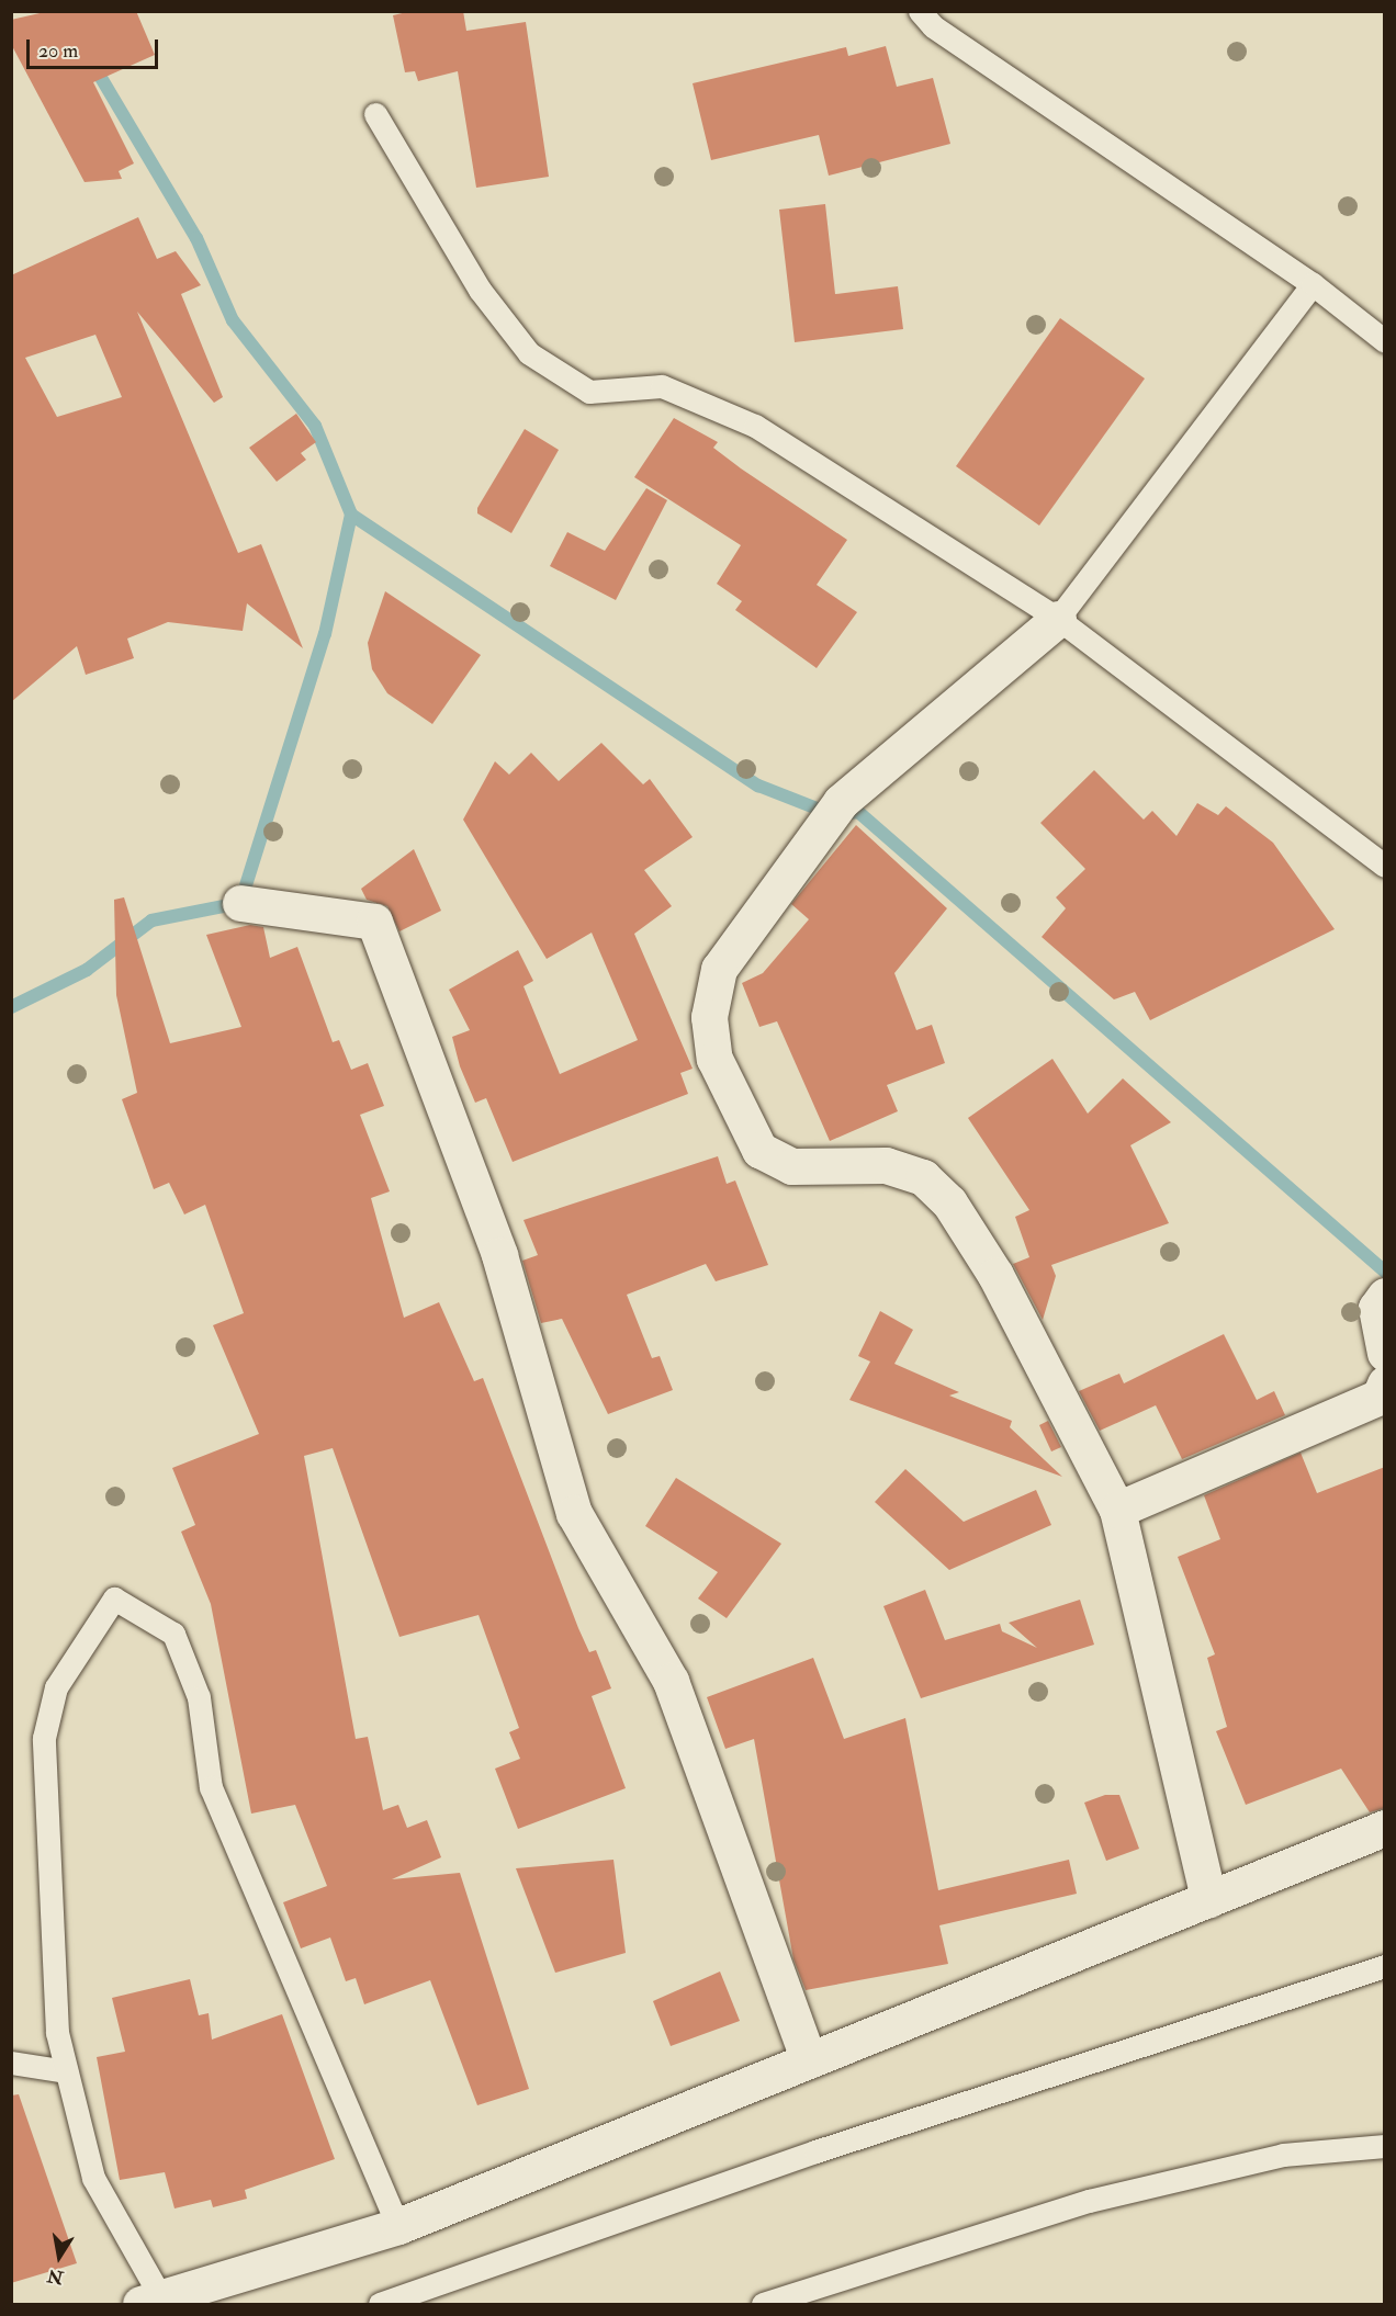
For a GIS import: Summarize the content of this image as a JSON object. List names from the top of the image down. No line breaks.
{"scale_bar":"20 m","north":"bottom"}
